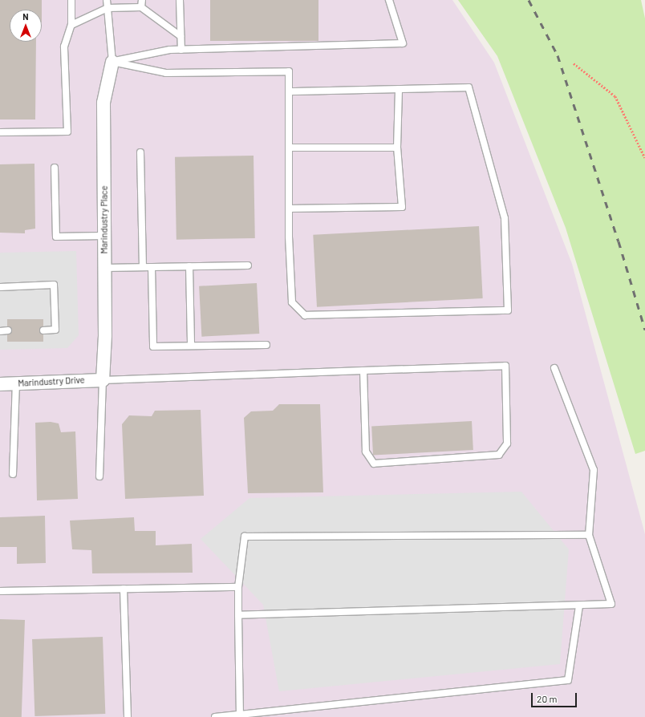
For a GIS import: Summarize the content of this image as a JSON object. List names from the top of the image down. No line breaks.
{"streets":{"street":["Marindustry Place","Marindustry Drive"]},"crossings":[["Marindustry Place","Marindustry Drive"]],"scale_bar":"20 m","north":"top"}
